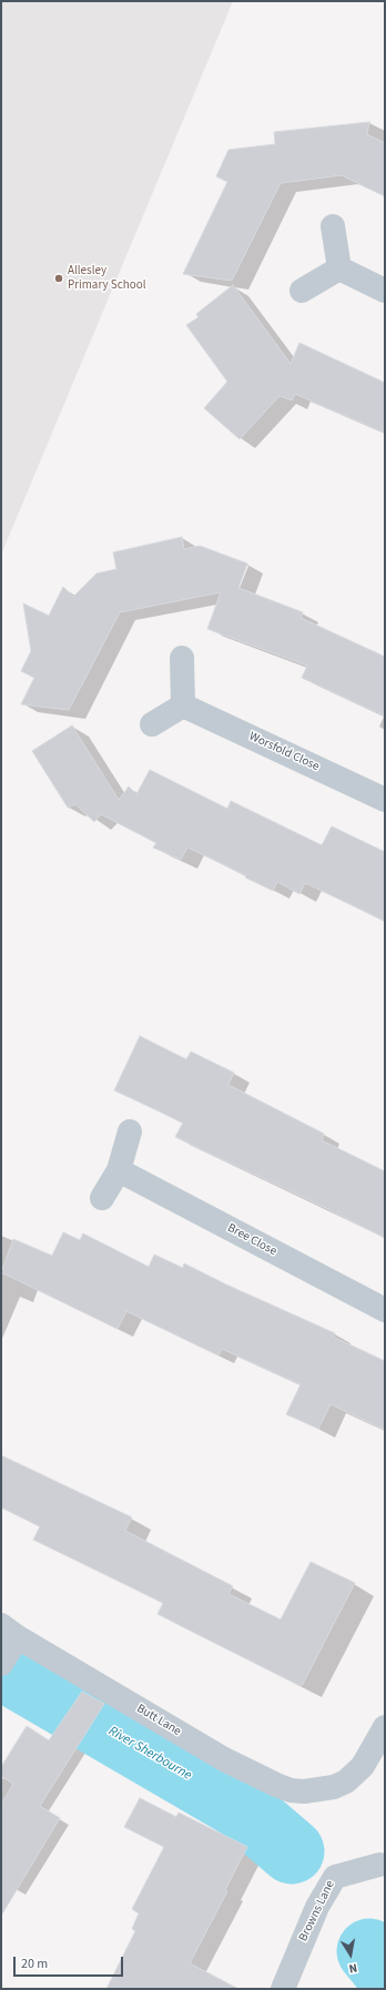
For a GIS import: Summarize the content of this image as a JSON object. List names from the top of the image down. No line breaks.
{"streets":{"street":["Worsfold Close","Bree Close","Butt Lane","Browns Lane"]},"water":["River Sherbourne"],"places":["Allesley Primary School"],"scale_bar":"20 m","north":"bottom"}
